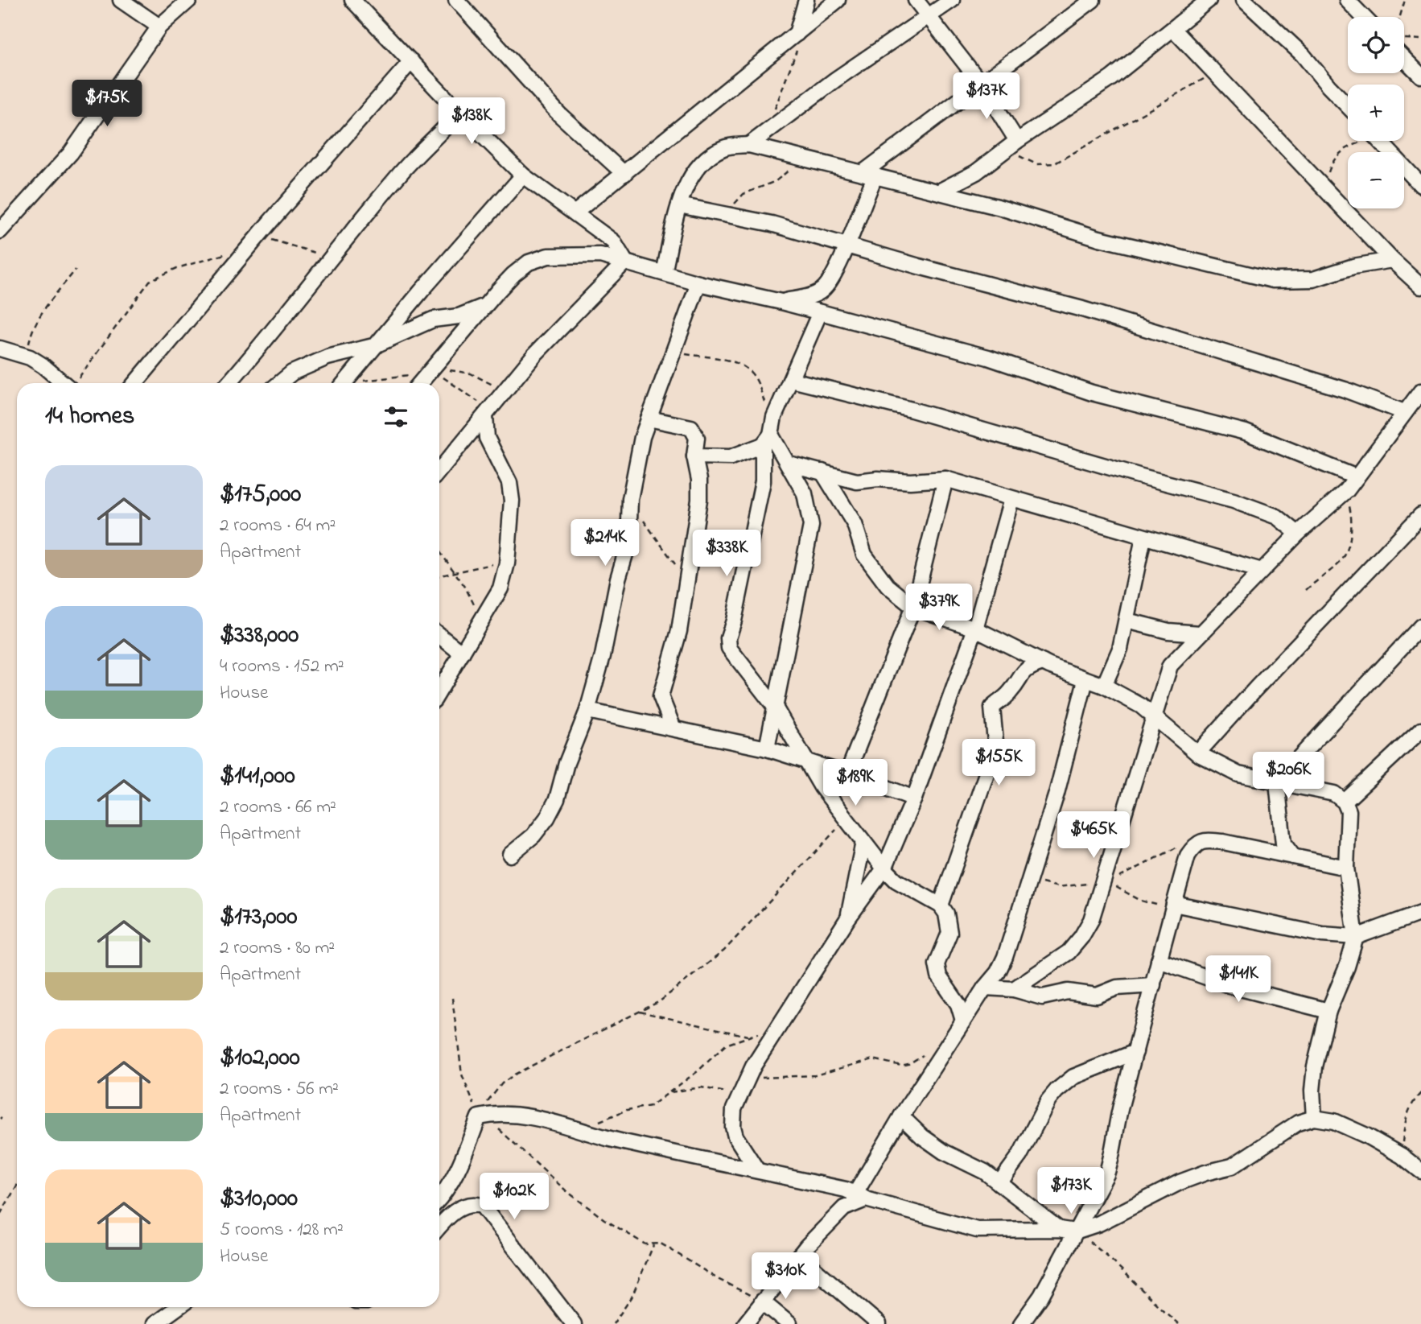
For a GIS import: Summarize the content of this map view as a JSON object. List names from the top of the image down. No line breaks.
{"page":{"map_buttons":["+","−"],"price":["$137K","$175K","$138K","$214K","$338K","$379K","$155K","$206K","$189K","$465K","$141K","$173K","$102K","$310K"],"heading":"14 homes","list":[{"name":"$175,000","note":"2 rooms · 64 m² · Apartment"},{"name":"$338,000","note":"4 rooms · 152 m² · House"},{"name":"$141,000","note":"2 rooms · 66 m² · Apartment"},{"name":"$173,000","note":"2 rooms · 80 m² · Apartment"},{"name":"$102,000","note":"2 rooms · 56 m² · Apartment"},{"name":"$310,000","note":"5 rooms · 128 m² · House"}]}}
